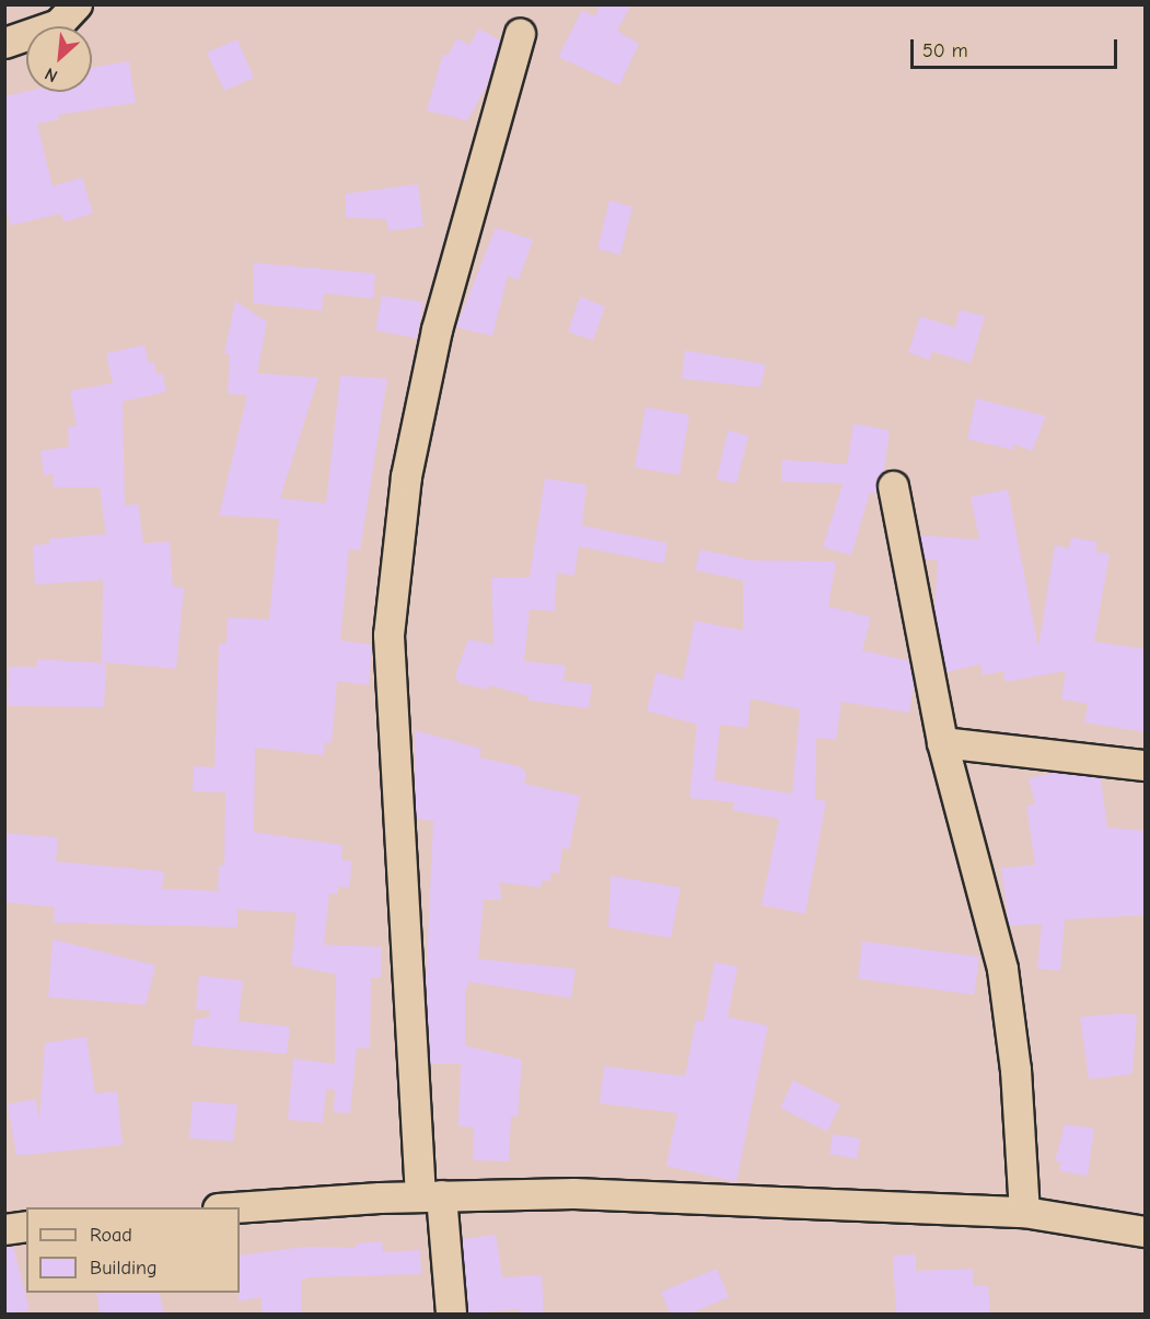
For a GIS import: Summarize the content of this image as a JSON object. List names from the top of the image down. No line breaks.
{"legend":["Road","Building"],"scale_bar":"50 m","north":"bottom left"}
